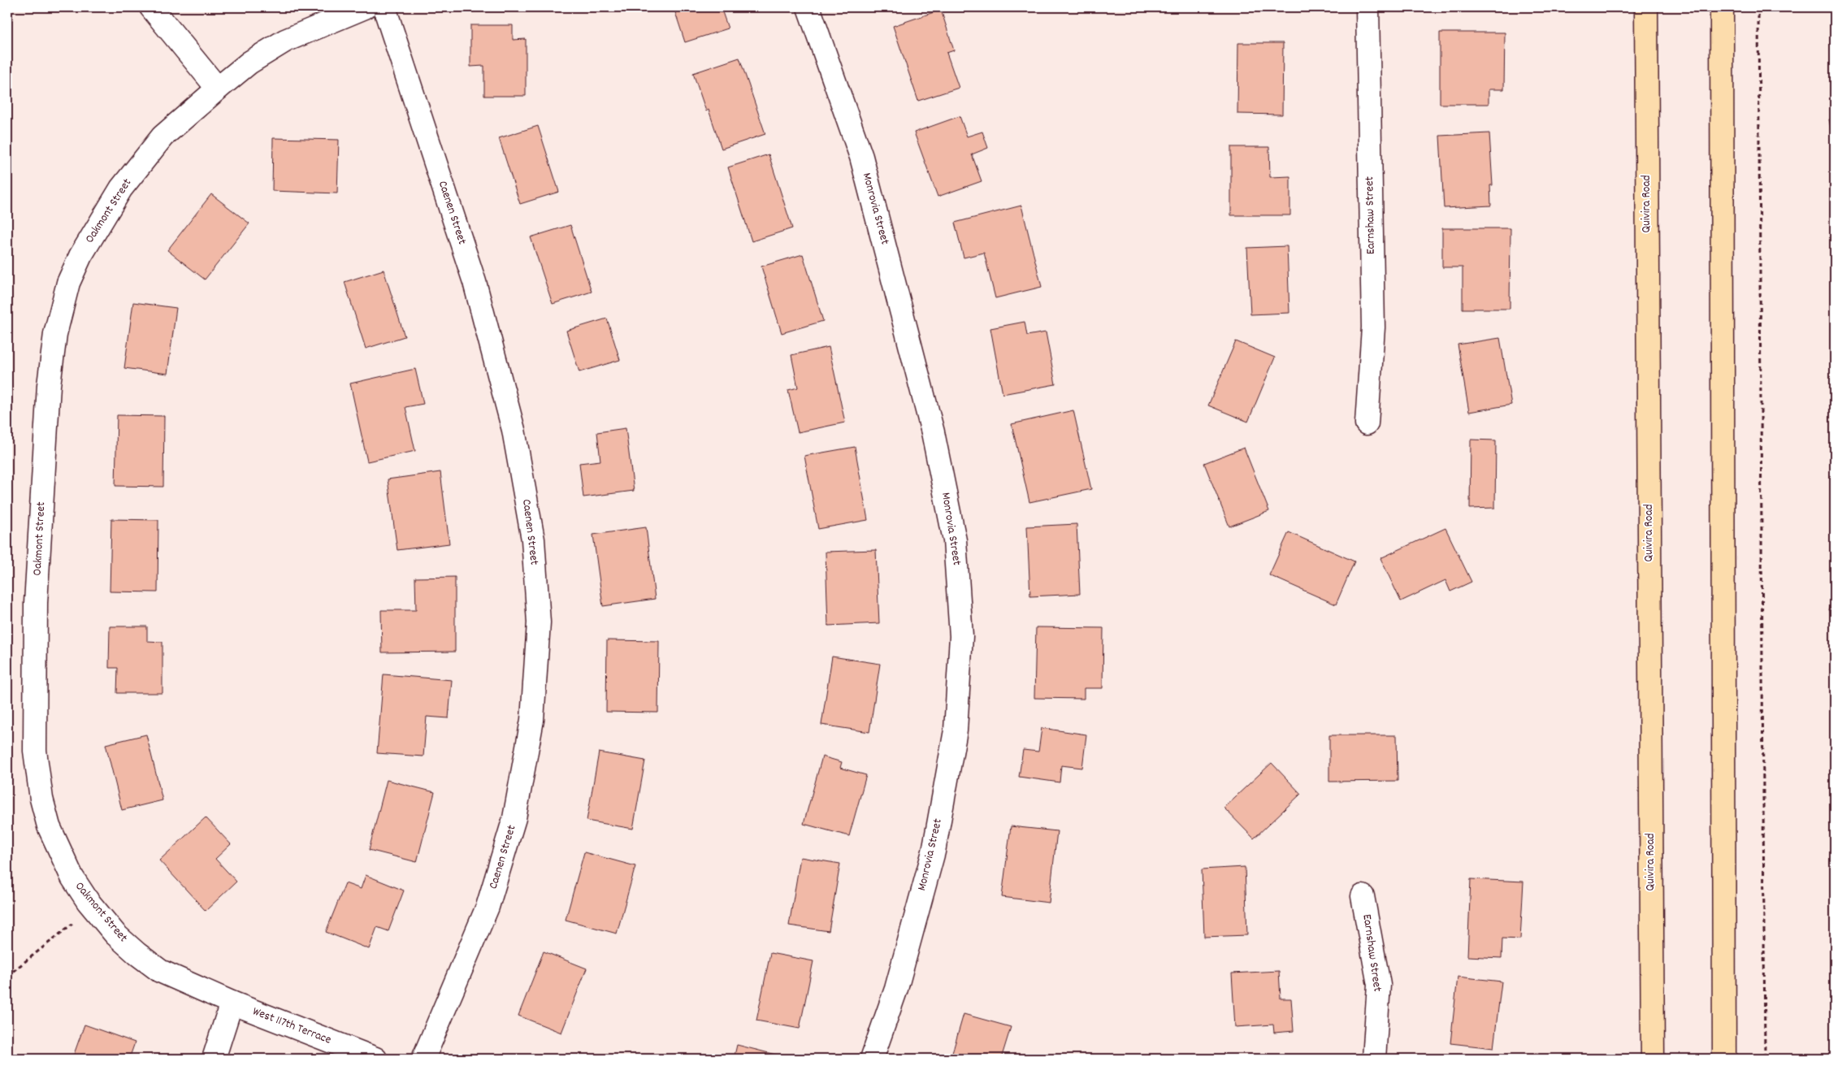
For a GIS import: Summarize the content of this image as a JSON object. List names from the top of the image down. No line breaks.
{"streets":{"main road":["Quivira Road"],"street":["Monrovia Street","Oakmont Street","Caenen Street","Earnshaw Street","West 117th Terrace"]},"crossings":[["Oakmont Street","West 117th Terrace"]]}
